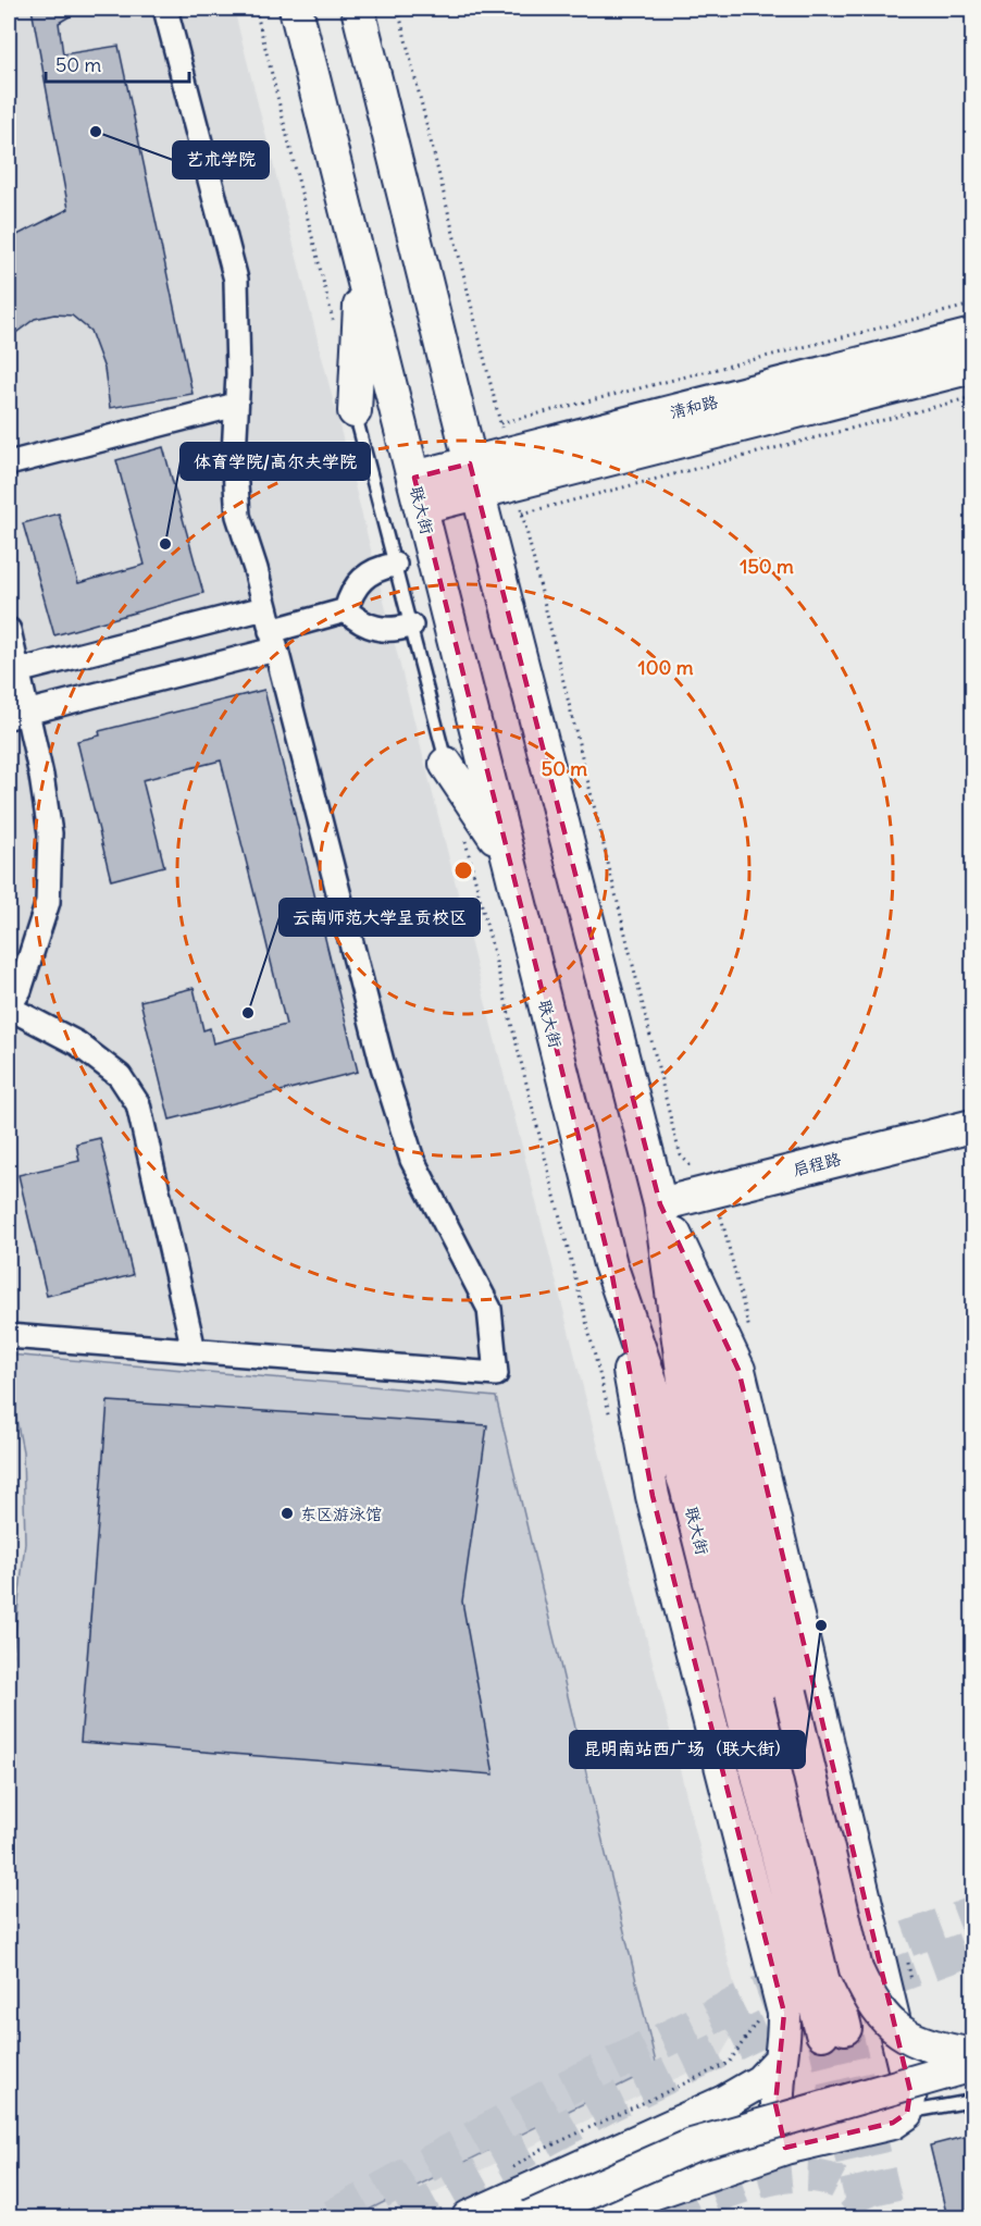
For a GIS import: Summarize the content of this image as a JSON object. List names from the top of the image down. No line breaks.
{"streets":{"main road":["清和路","联大街","启程路"]},"crossings":[["清和路","联大街"],["联大街","启程路"]],"places":["艺术学院","体育学院/高尔夫学院","云南师范大学呈贡校区","东区游泳馆","昆明南站西广场（联大街）"],"scale_bar":"50 m","rings":["150 m","100 m","50 m"]}
